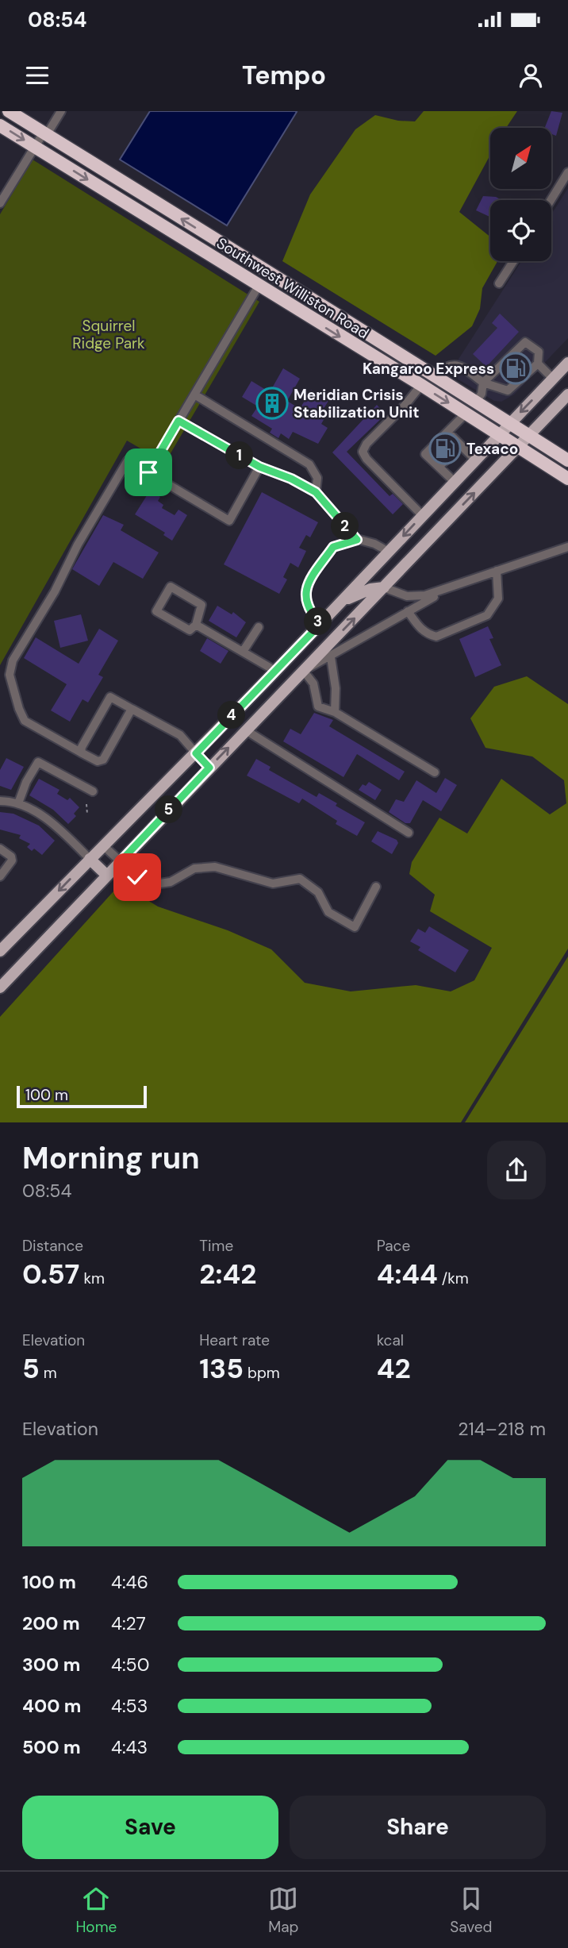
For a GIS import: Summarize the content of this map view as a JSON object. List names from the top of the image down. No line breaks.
{"streets":{"highway":["Southwest Williston Road"]},"parks":["Squirrel Ridge Park"],"places":{"fuel station":["Kangaroo Express","Texaco"],"building":["Meridian Crisis Stabilization Unit"]},"scale_bar":"100 m","north":"top right","page":{"status":"08:54","header":"Tempo","pins":["1","2","3","4","5"],"scale":"100 m","heading":["Morning run","08:54"],"stats":[["Distance","0.57 km"],["Time","2:42"],["Pace","4:44 /km"],["Elevation","5 m"],["Heart rate","135 bpm"],["kcal","42"]],"chart":["Elevation","214–218 m"],"list":[{"name":"100 m","note":"4:46"},{"name":"200 m","note":"4:27"},{"name":"300 m","note":"4:50"},{"name":"400 m","note":"4:53"},{"name":"500 m","note":"4:43"}],"buttons":["Save","Share"],"tabs":["Home","Map","Saved"]}}
